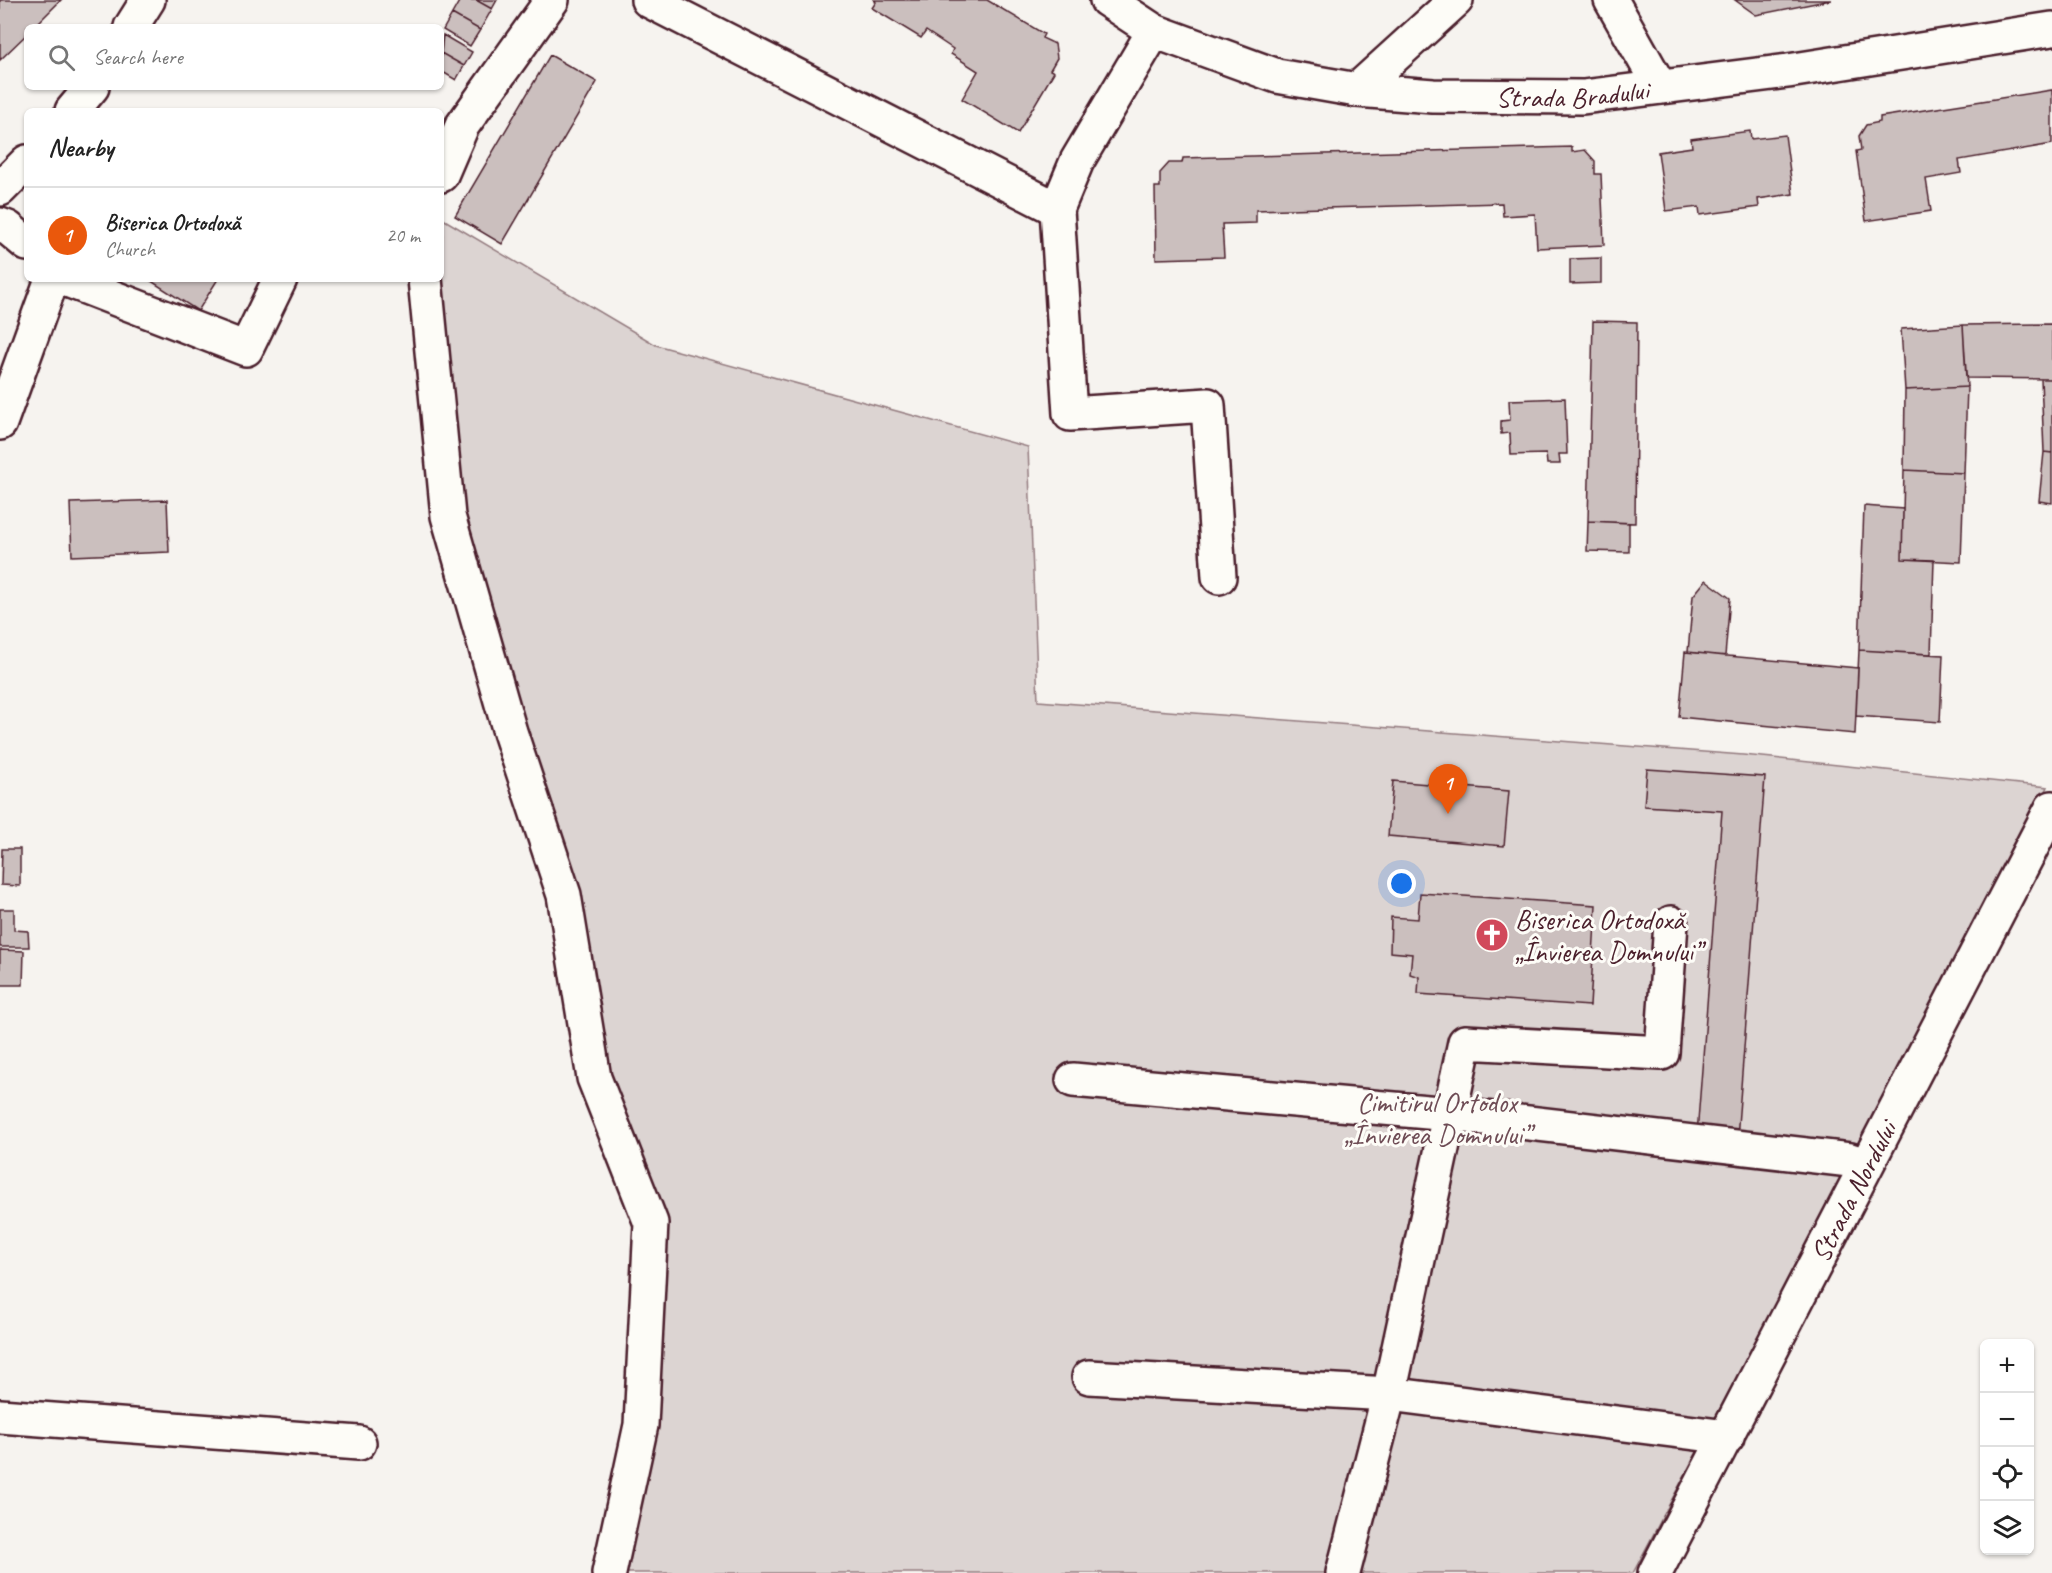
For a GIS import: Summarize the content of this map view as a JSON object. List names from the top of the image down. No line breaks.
{"streets":{"street":["Strada Bradului","Strada Nordului"]},"parks":["Cimitirul Ortodox „Învierea Domnului”"],"places":{"church":["Biserica Ortodoxă „Învierea Domnului”"]},"page":{"search":"Search here","heading":"Nearby","list":[{"mark":"1","name":"Biserica Ortodoxă","note":"Church","value":"20 m"}],"pins":"1","map_buttons":["+","−"]}}
